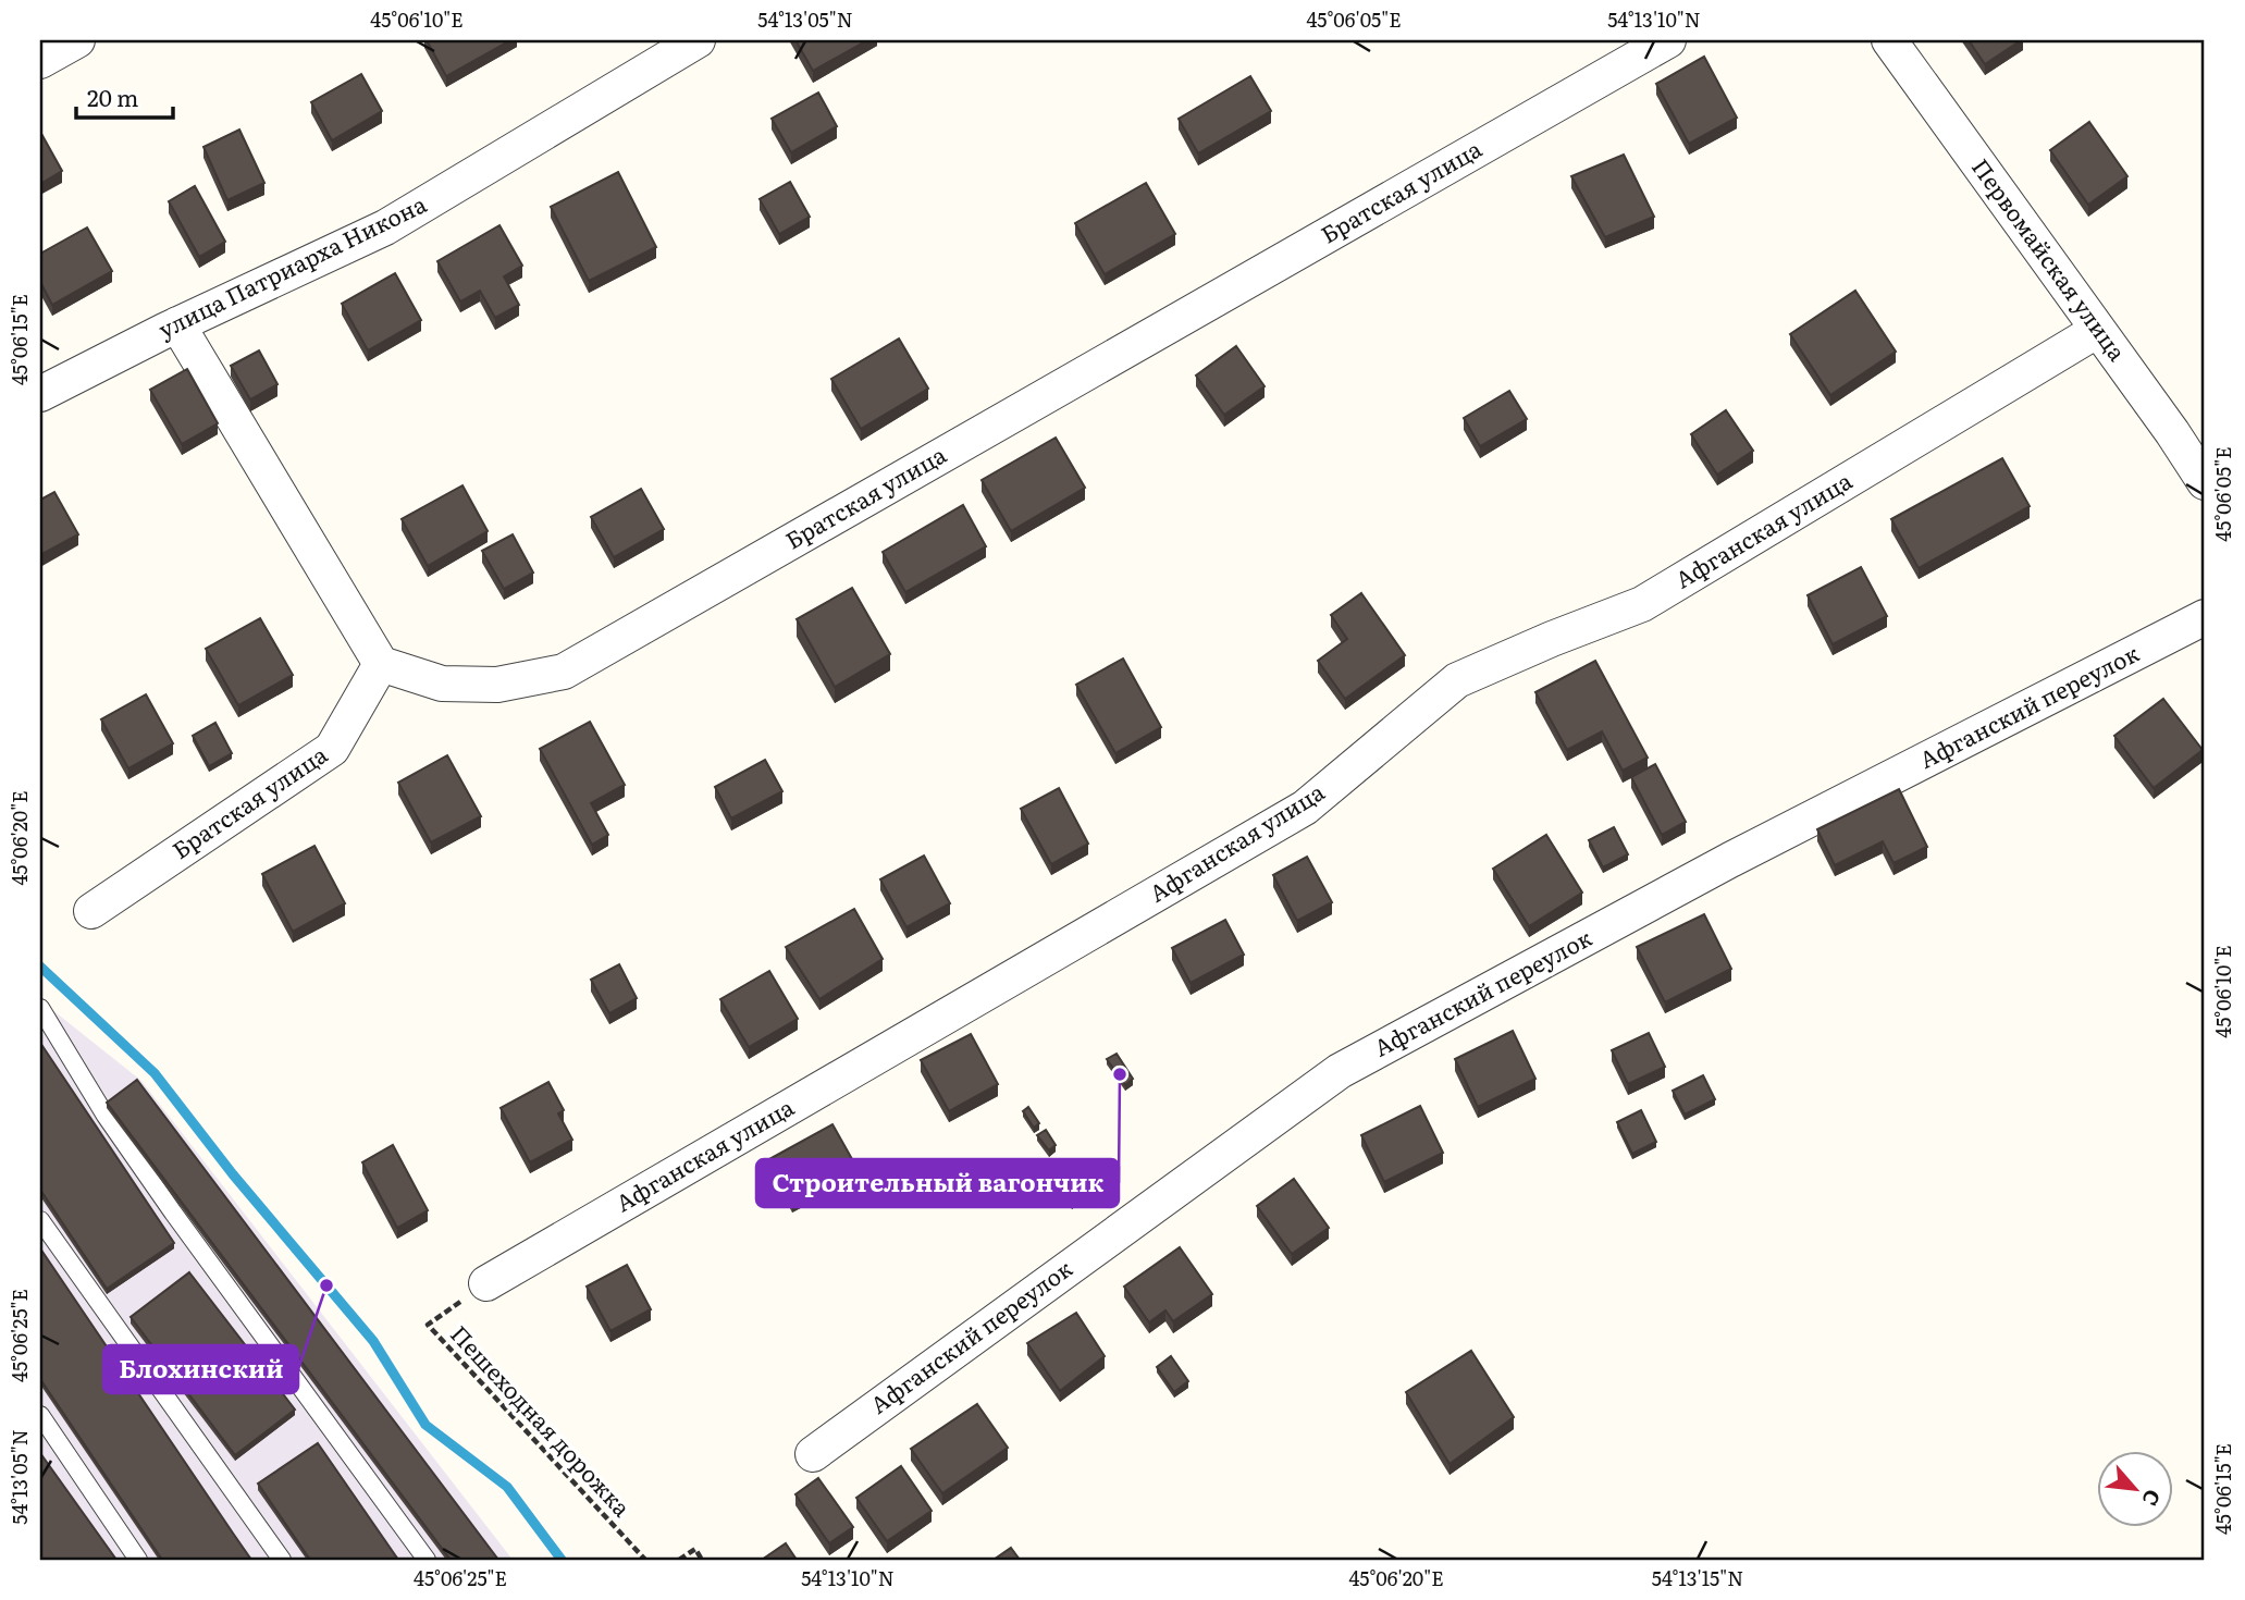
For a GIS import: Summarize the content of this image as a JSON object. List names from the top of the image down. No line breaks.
{"streets":{"street":["Братская улица","Первомайская улица","улица Патриарха Никона","Афганская улица","Афганский переулок"],"path":["Пешеходная дорожка"]},"crossings":[["Первомайская улица","Афганская улица"],["Афганская улица","Пешеходная дорожка"]],"places":["Строительный вагончик","Блохинский"],"scale_bar":"20 m","north":"bottom right","coordinates":["45°06'10\"E","54°13'05\"N","45°06'05\"E","54°13'10\"N","45°06'15\"E","45°06'20\"E","45°06'25\"E","54°13'15\"N"]}
